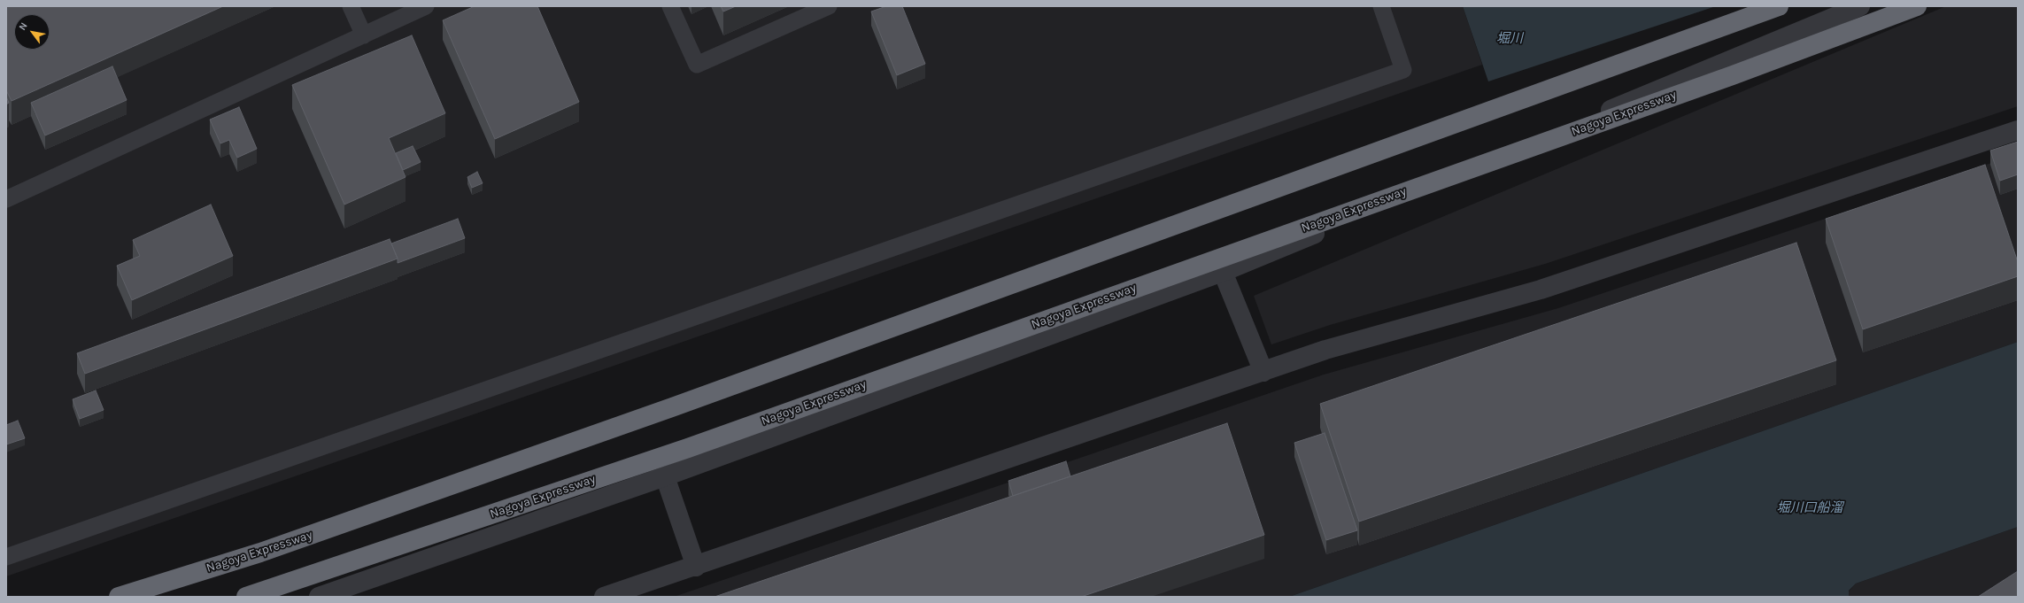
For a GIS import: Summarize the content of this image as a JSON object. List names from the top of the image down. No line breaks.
{"streets":{"highway":["Nagoya Expressway"]},"water":["堀川","堀川口船溜"],"north":"top left"}
